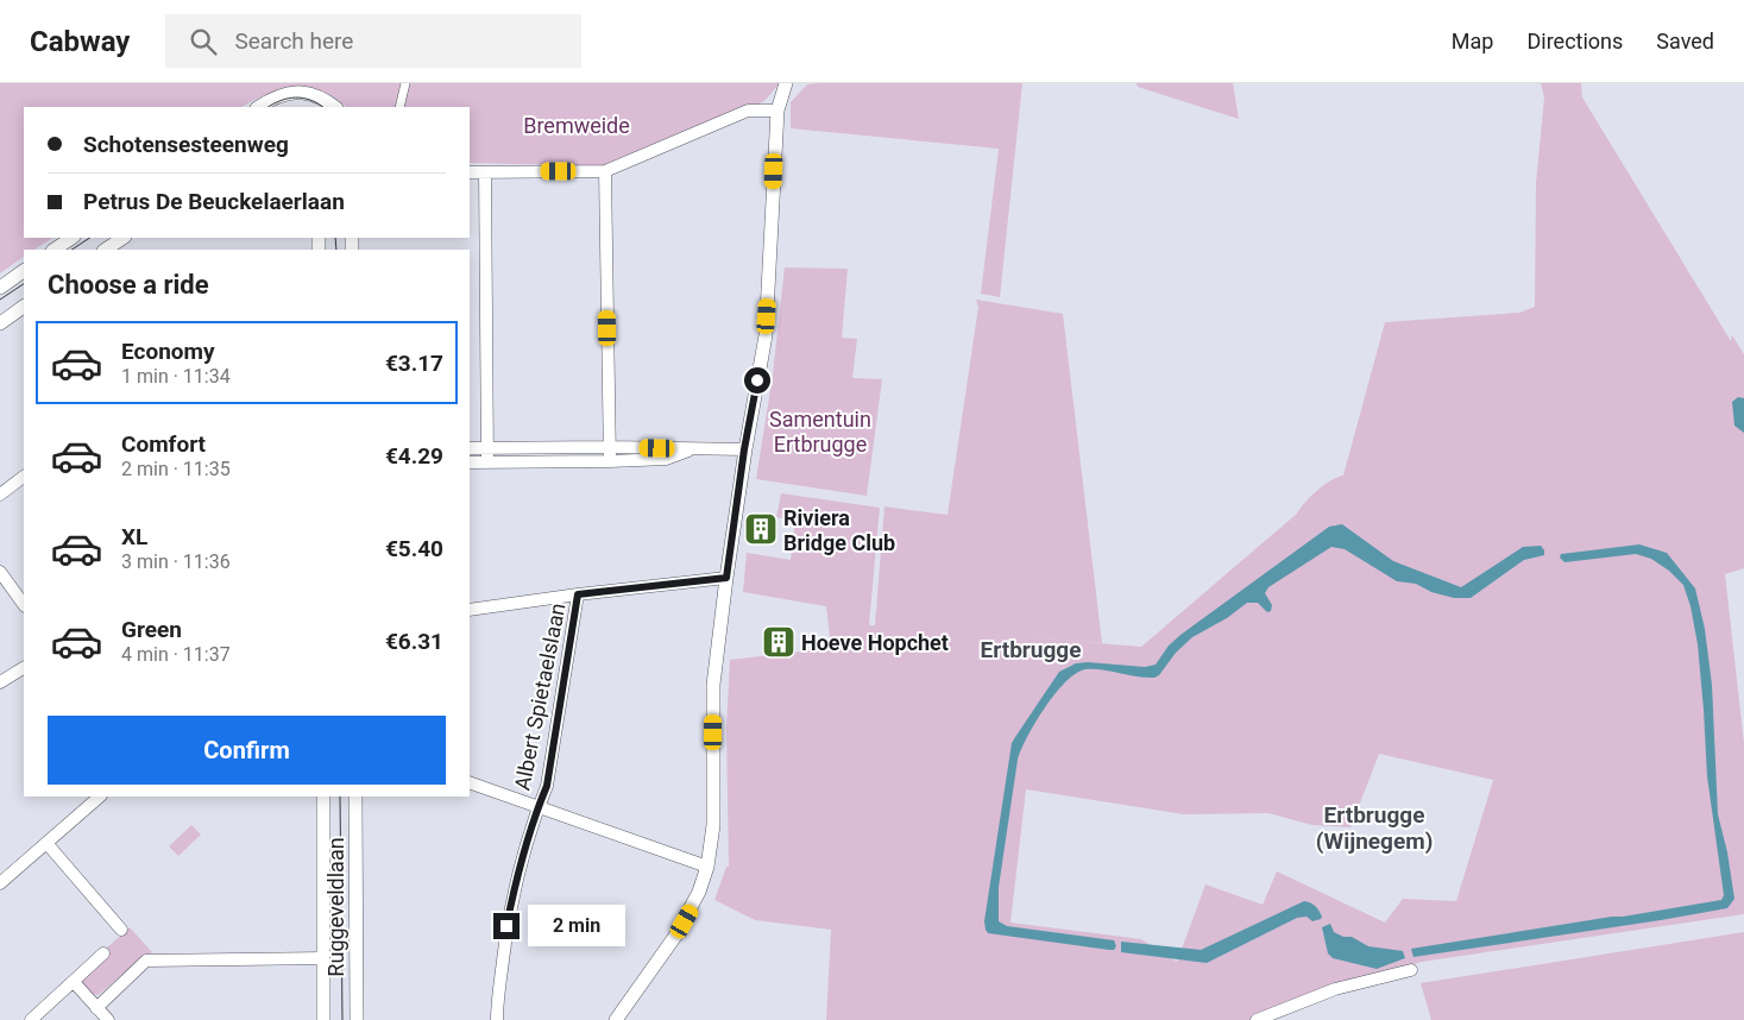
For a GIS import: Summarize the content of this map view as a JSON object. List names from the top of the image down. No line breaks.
{"streets":{"street":["Albert Spietaelslaan","Ruggeveldlaan"]},"districts":["Ertbrugge","Ertbrugge (Wijnegem)"],"parks":["Bremweide","Samentuin Ertbrugge"],"places":{"building":["Riviera Bridge Club","Hoeve Hopchet"]},"page":{"header":"Cabway","search":"Search here","nav":["Map","Directions","Saved"],"banner":["Schotensesteenweg","Petrus De Beuckelaerlaan"],"heading":"Choose a ride","list":[{"name":"Economy","note":"1 min · 11:34","value":"€3.17"},{"name":"Comfort","note":"2 min · 11:35","value":"€4.29"},{"name":"XL","note":"3 min · 11:36","value":"€5.40"},{"name":"Green","note":"4 min · 11:37","value":"€6.31"}],"buttons":"Confirm","bubble":"2 min"}}
